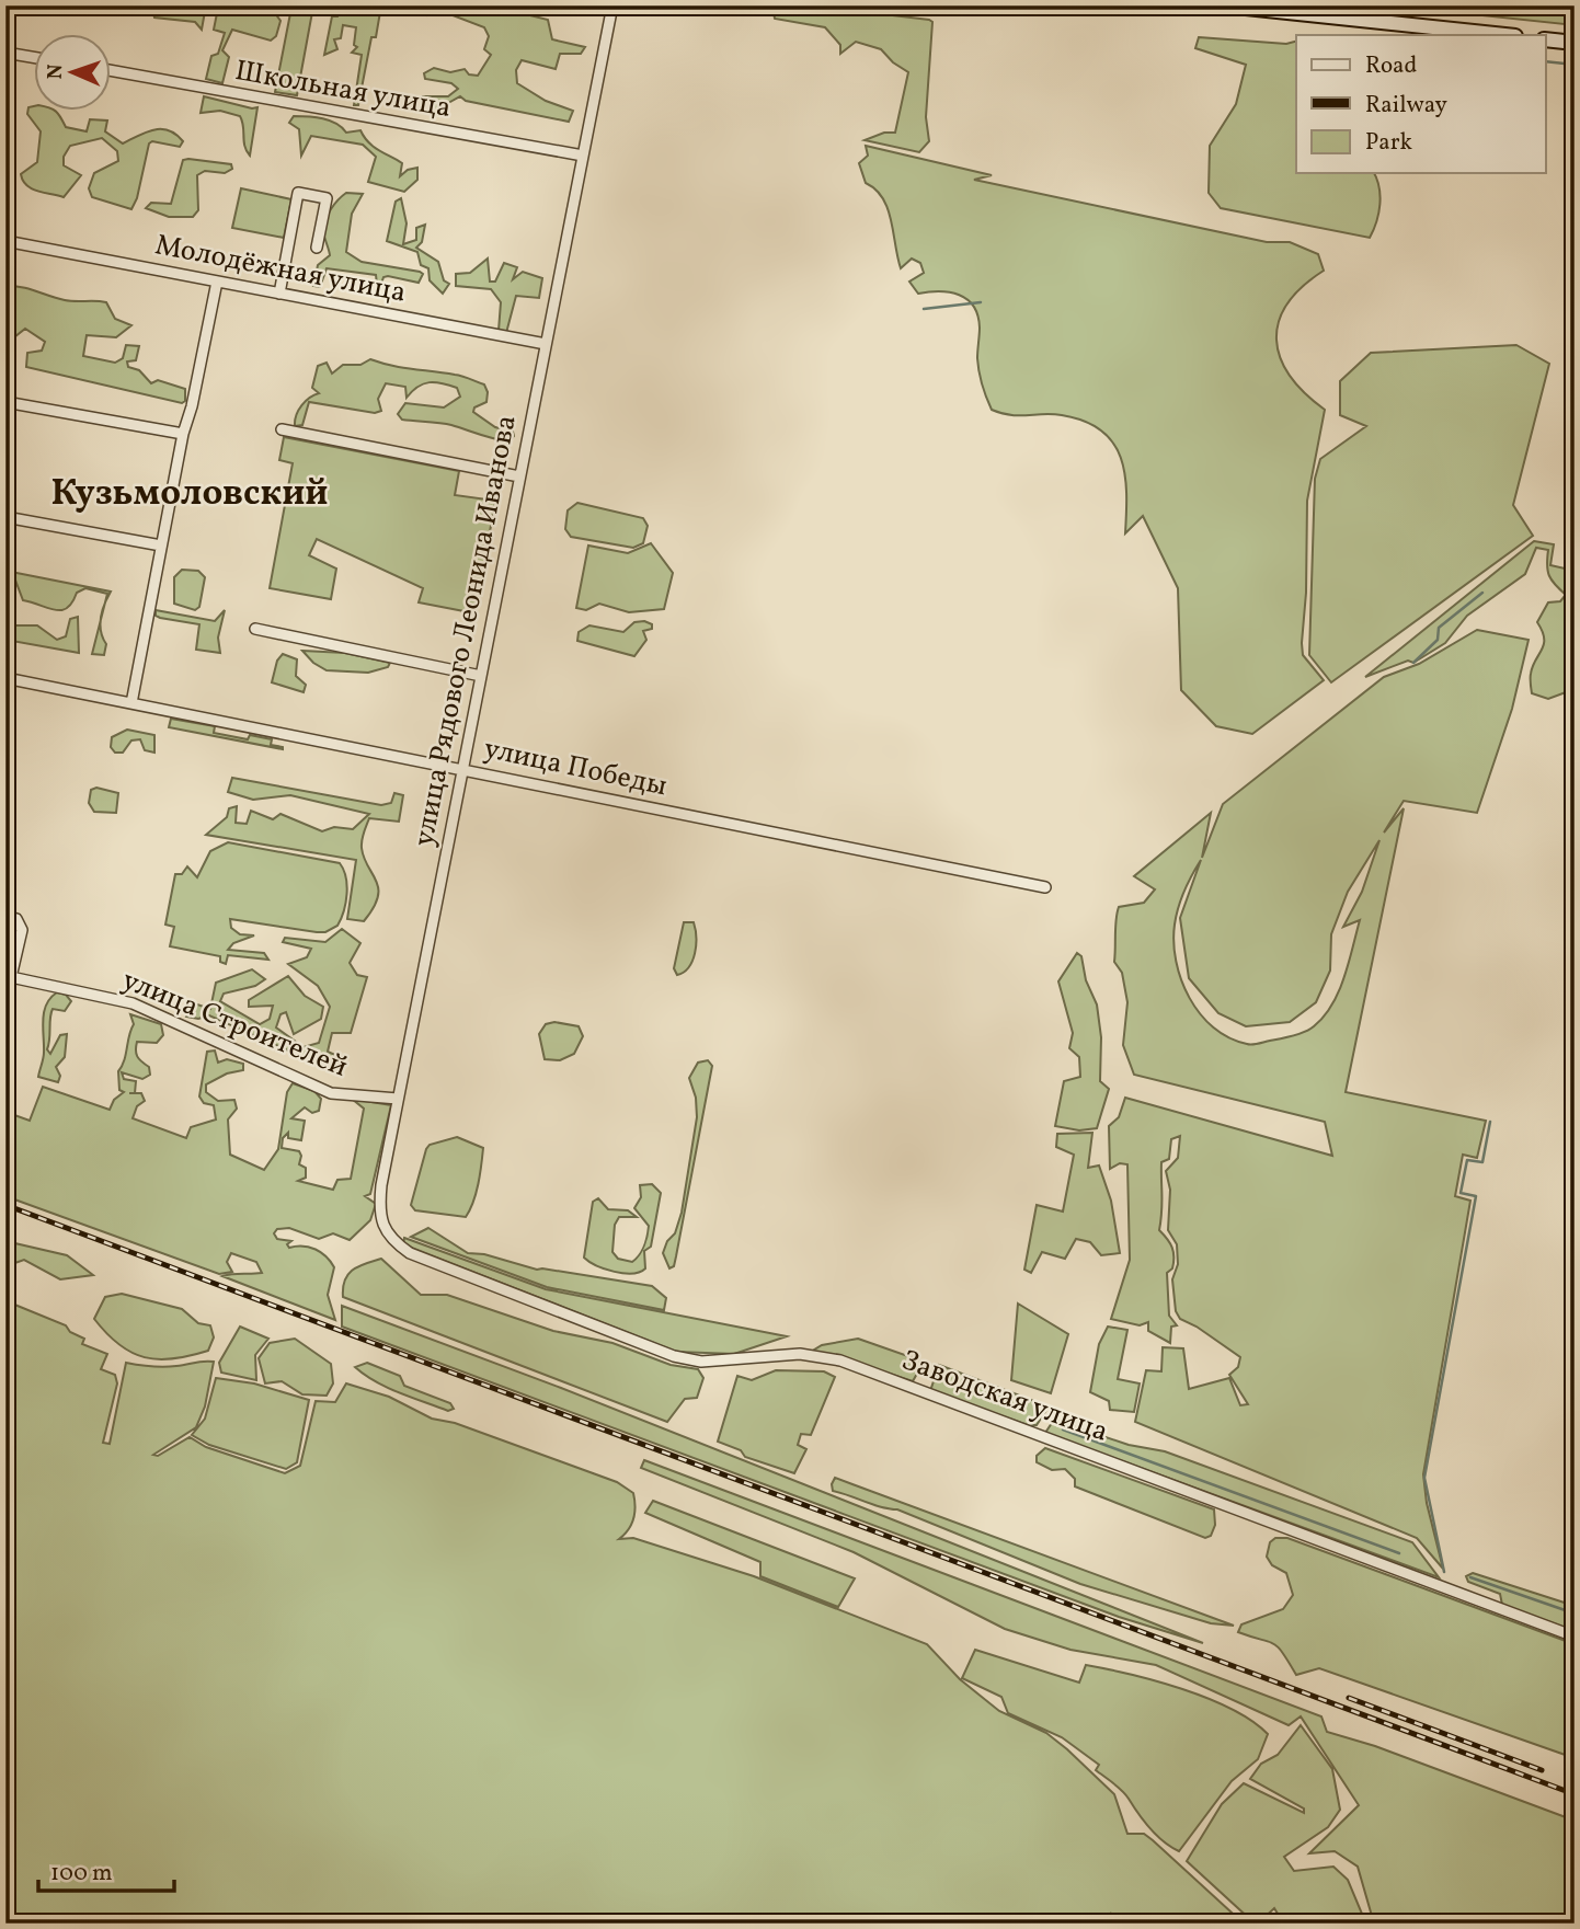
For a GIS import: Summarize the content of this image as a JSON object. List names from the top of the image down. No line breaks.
{"streets":{"street":["Школьная улица","Молодёжная улица","улица Рядового Леонида Иванова","улица Победы","улица Строителей","Заводская улица"]},"crossings":[["Школьная улица","улица Рядового Леонида Иванова"],["Молодёжная улица","улица Рядового Леонида Иванова"],["улица Рядового Леонида Иванова","улица Победы"],["улица Рядового Леонида Иванова","улица Строителей"],["улица Рядового Леонида Иванова","Заводская улица"]],"districts":["Кузьмоловский"],"legend":["Road","Railway","Park"],"scale_bar":"100 m","north":"left"}
